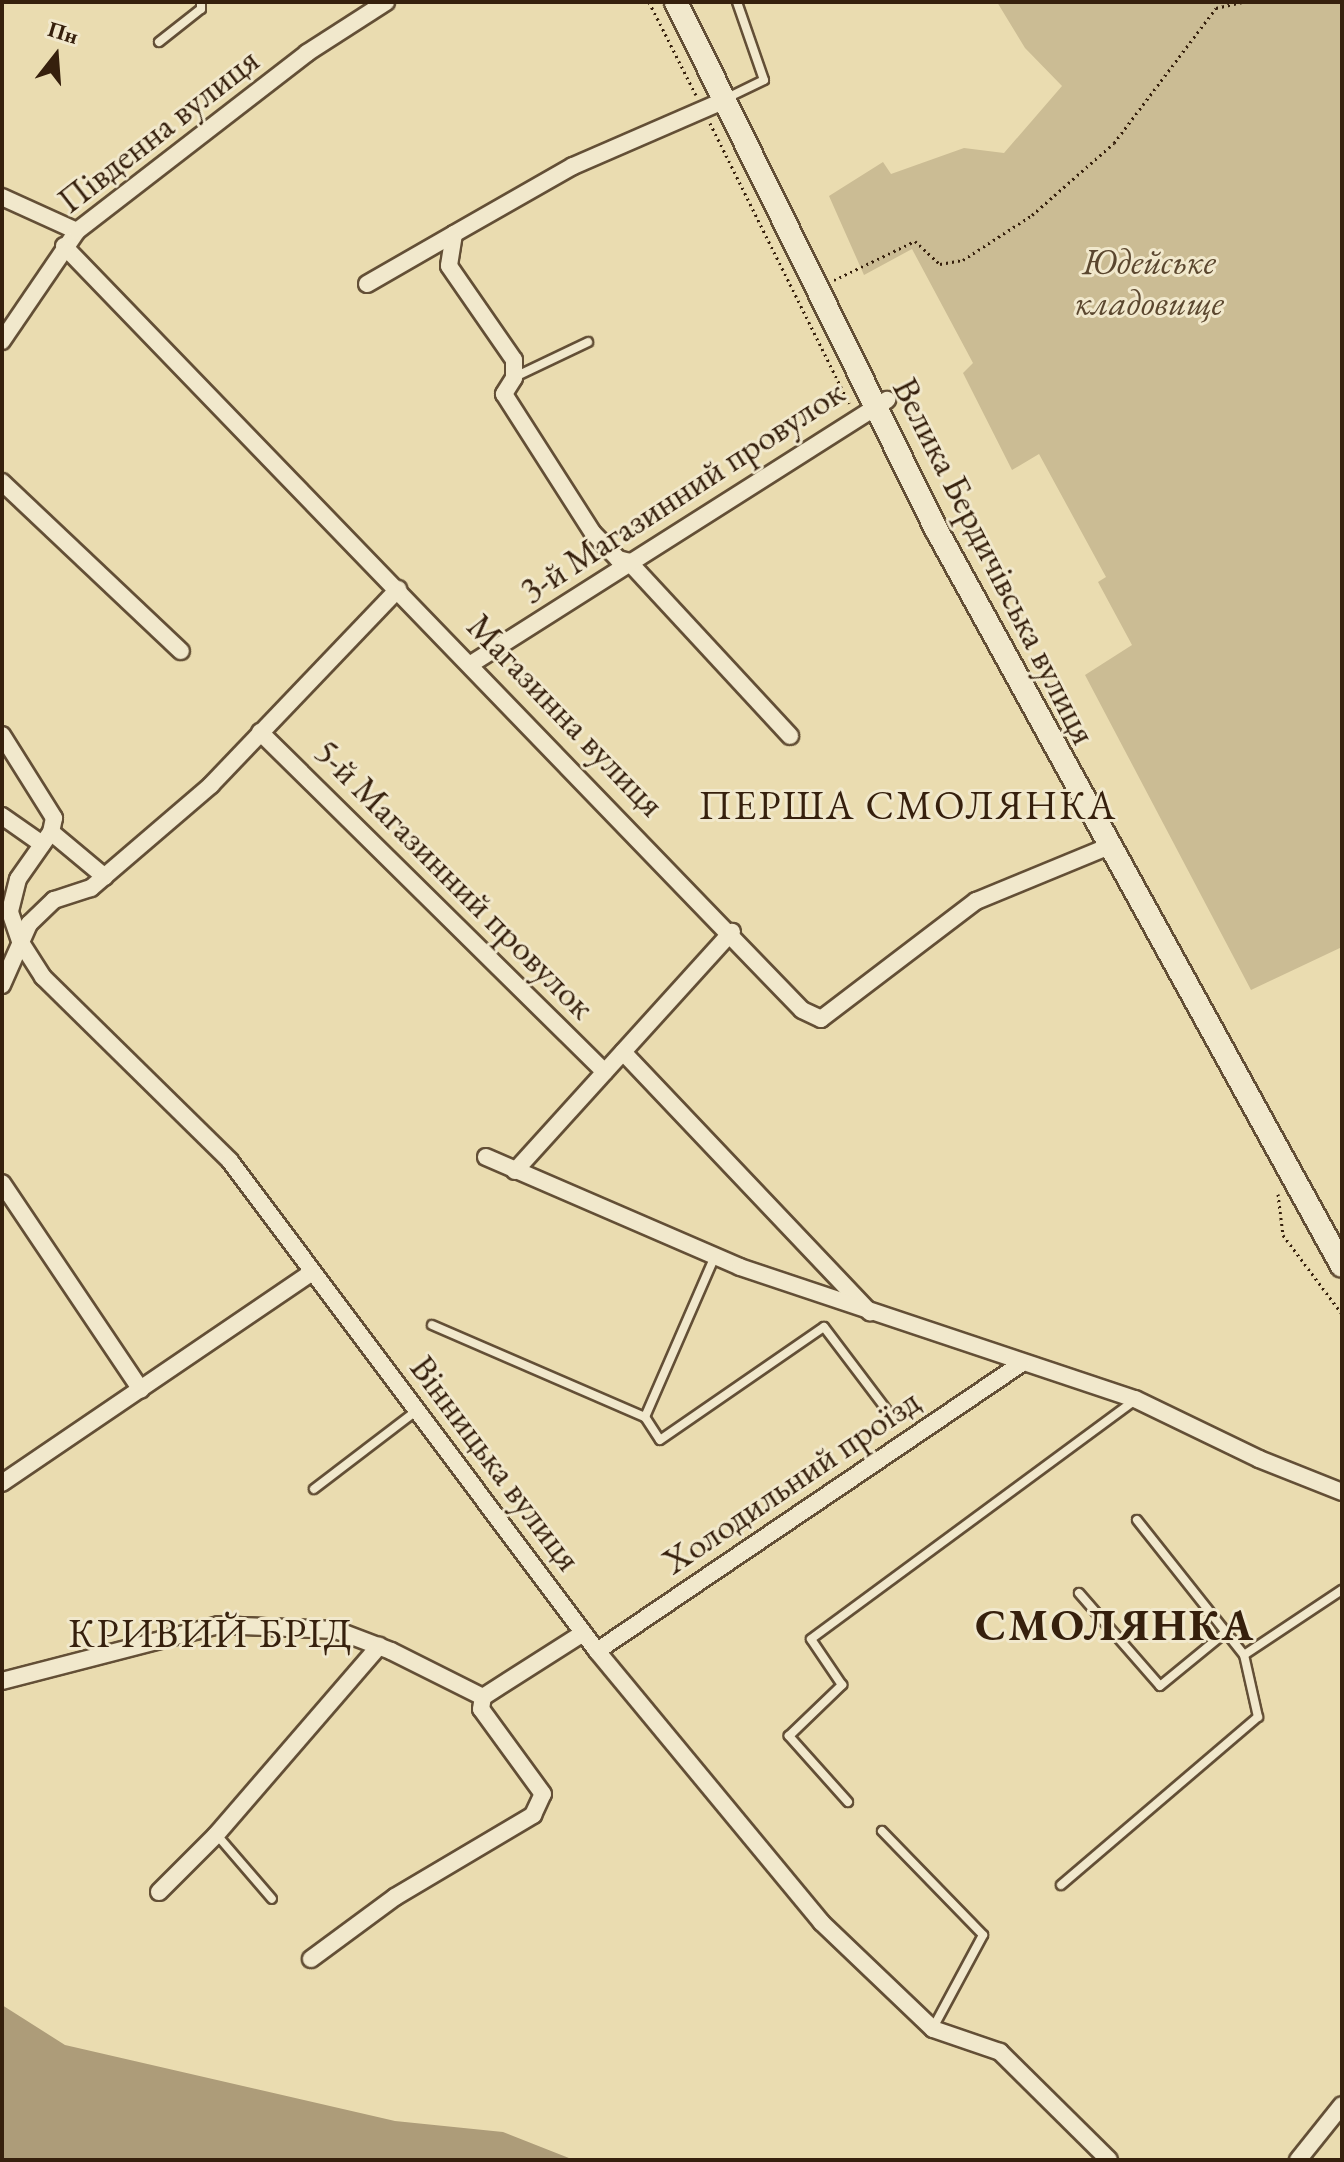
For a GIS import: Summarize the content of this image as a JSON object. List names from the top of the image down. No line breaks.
{"streets":{"main road":["Велика Бердичівська вулиця"],"street":["Південна вулиця","3-й Магазинний провулок","Магазинна вулиця","5-й Магазинний провулок","Вінницька вулиця","Холодильний проїзд"]},"crossings":[["Південна вулиця","Магазинна вулиця"],["3-й Магазинний провулок","Велика Бердичівська вулиця"],["3-й Магазинний провулок","Магазинна вулиця"],["Велика Бердичівська вулиця","Магазинна вулиця"],["Вінницька вулиця","Холодильний проїзд"]],"districts":["ПЕРША СМОЛЯНКА","СМОЛЯНКА","КРИВИЙ БРІД"],"parks":["Юдейське кладовище"],"north":"top"}
